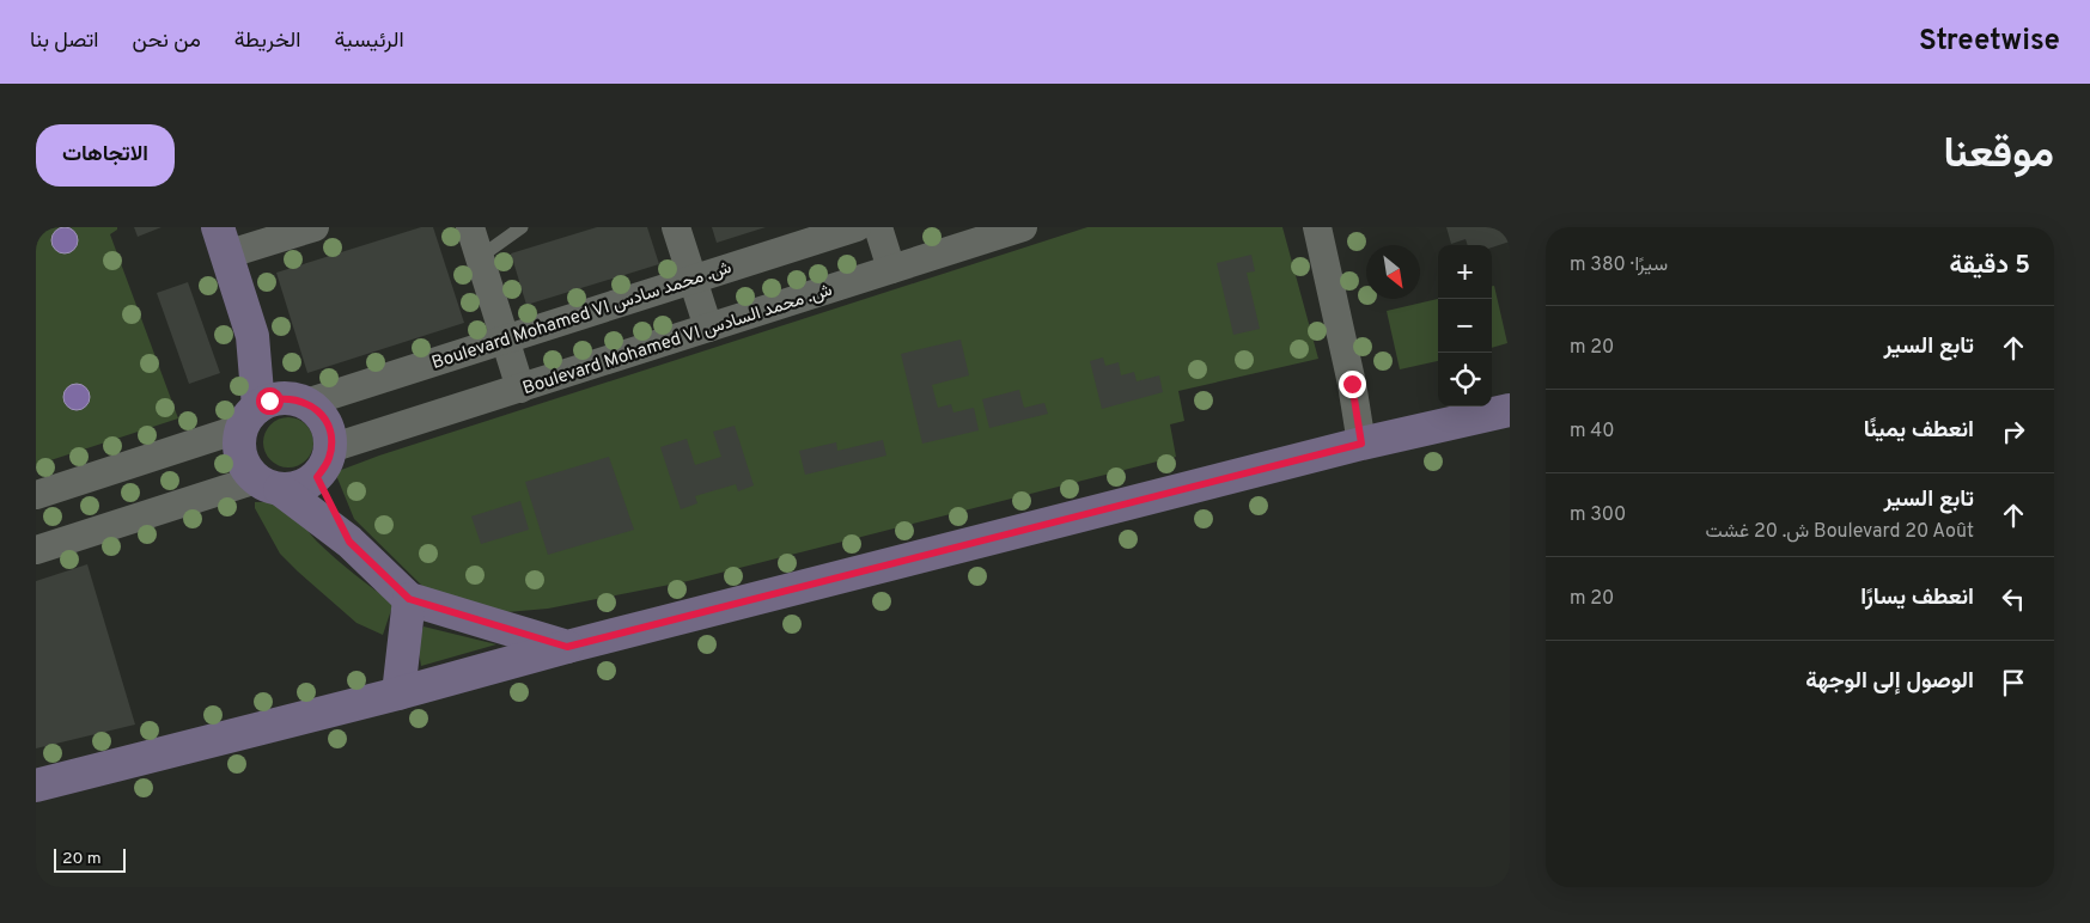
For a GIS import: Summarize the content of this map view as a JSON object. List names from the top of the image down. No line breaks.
{"streets":{"street":["Boulevard Mohamed VI ش. محمد سادس","Boulevard Mohamed VI ش. محمد السادس"]},"crossings":[["Boulevard Mohamed VI ش. محمد سادس","Boulevard Mohamed VI ش. محمد السادس"]],"scale_bar":"20 m","north":"bottom right","page":{"header":"Streetwise","nav":["الرئيسية","الخريطة","من نحن","اتصل بنا"],"title":"موقعنا","buttons":"الاتجاهات","heading":["5 دقيقة","سيرًا · 380 m"],"map_buttons":["+","−"],"list":[["تابع السير","20 m"],["انعطف يمينًا","40 m"],["تابع السير","Boulevard 20 Août ش. 20 غشت","300 m"],["انعطف يسارًا","20 m"],"الوصول إلى الوجهة"],"scale":"20 m"}}
